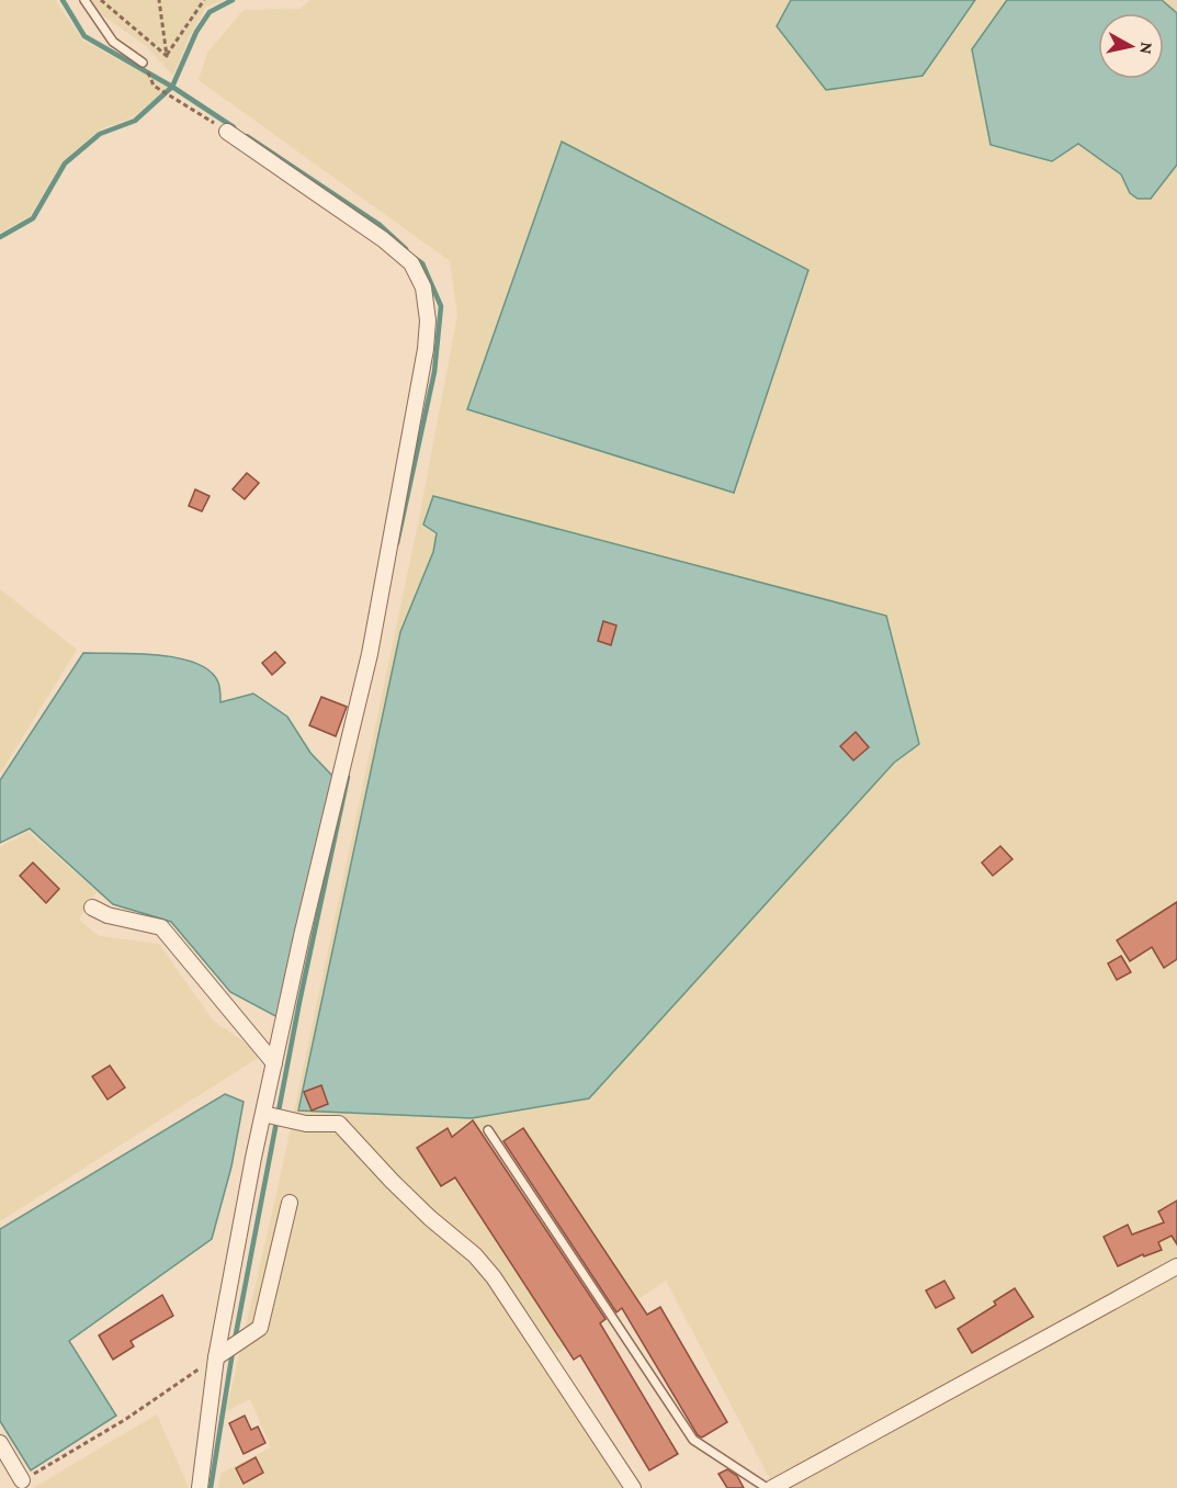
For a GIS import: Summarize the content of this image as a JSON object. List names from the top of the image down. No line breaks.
{"north":"right"}
